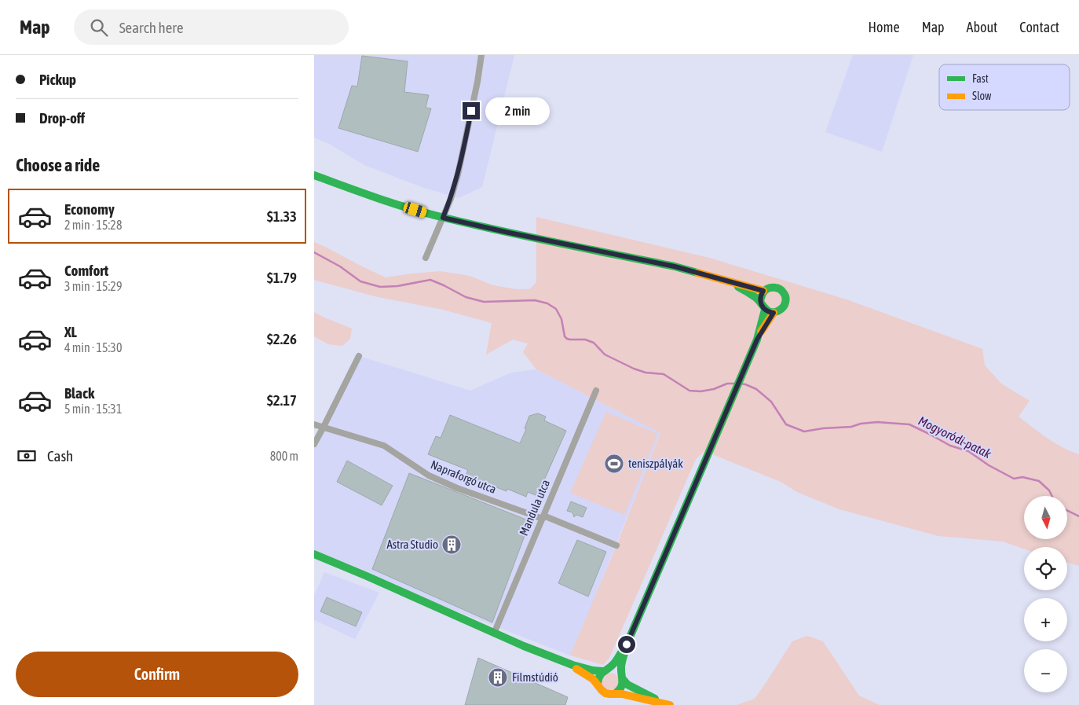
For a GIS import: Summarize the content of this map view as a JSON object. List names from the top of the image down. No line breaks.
{"streets":{"street":["Napraforgó utca","Mandula utca"]},"crossings":[["Napraforgó utca","Mandula utca"]],"water":["Mogyoródi-patak"],"places":{"sports":["teniszpályák"],"building":["Astra Studio","Filmstúdió"]},"legend":["Fast","Slow"],"north":"bottom","page":{"header":"Map","search":"Search here","nav":["Home","Map","About","Contact"],"banner":["Pickup","Drop-off"],"bubble":"2 min","heading":"Choose a ride","list":[{"name":"Economy","note":"2 min · 15:28","value":"$1.33"},{"name":"Comfort","note":"3 min · 15:29","value":"$1.79"},{"name":"XL","note":"4 min · 15:30","value":"$2.26"},{"name":"Black","note":"5 min · 15:31","value":"$2.17"}],"pay":["Cash","800 m"],"map_buttons":["+","−"],"buttons":"Confirm"}}
